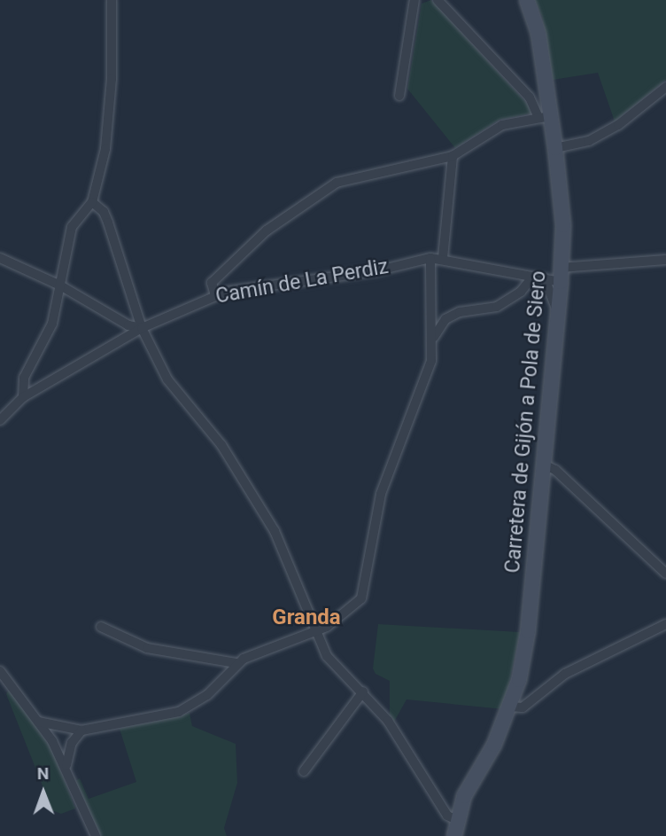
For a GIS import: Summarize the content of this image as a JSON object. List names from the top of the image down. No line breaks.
{"streets":{"street":["Camín de La Perdiz","Carretera de Gijón a Pola de Siero"]},"crossings":[["Camín de La Perdiz","Carretera de Gijón a Pola de Siero"]],"districts":["Granda"],"north":"top"}
